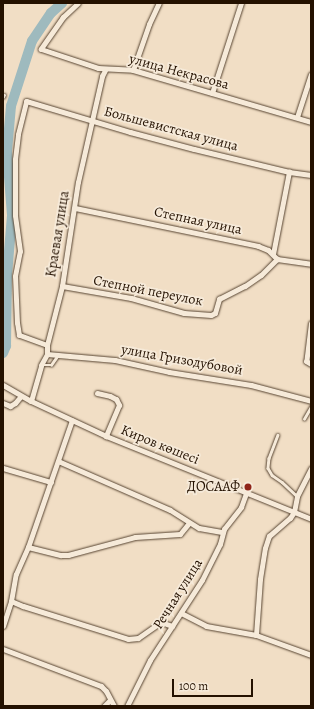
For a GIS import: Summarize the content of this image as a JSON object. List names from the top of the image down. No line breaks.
{"streets":{"street":["улица Некрасова","Большевистская улица","Степная улица","Краевая улица","Степной переулок","улица Гризодубовой","Киров көшесі","Речная улица"]},"crossings":[["улица Некрасова","Краевая улица"],["Большевистская улица","Краевая улица"],["Степная улица","Краевая улица"],["Степная улица","Степной переулок"],["Краевая улица","Степной переулок"],["Краевая улица","улица Гризодубовой"],["Краевая улица","Киров көшесі"],["Киров көшесі","Речная улица"]],"places":["ДОСААФ"],"scale_bar":"100 m"}
